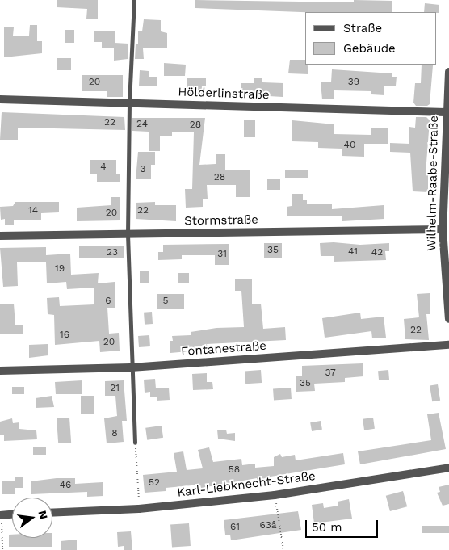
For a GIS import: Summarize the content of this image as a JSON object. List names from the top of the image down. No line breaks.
{"streets":{"street":["Hölderlinstraße","Wilhelm-Raabe-Straße","Stormstraße","Fontanestraße","Karl-Liebknecht-Straße"]},"crossings":[["Hölderlinstraße","Wilhelm-Raabe-Straße"],["Wilhelm-Raabe-Straße","Stormstraße"]],"house_numbers":["20","39","22","24","28","40","4","3","28","14","22","20","35","41","23","42","31","19","6","5","22","16","20","37","35","21","8","58","52","46","63â","61"],"legend":["Straße","Gebäude"],"scale_bar":"50 m","north":"right"}
